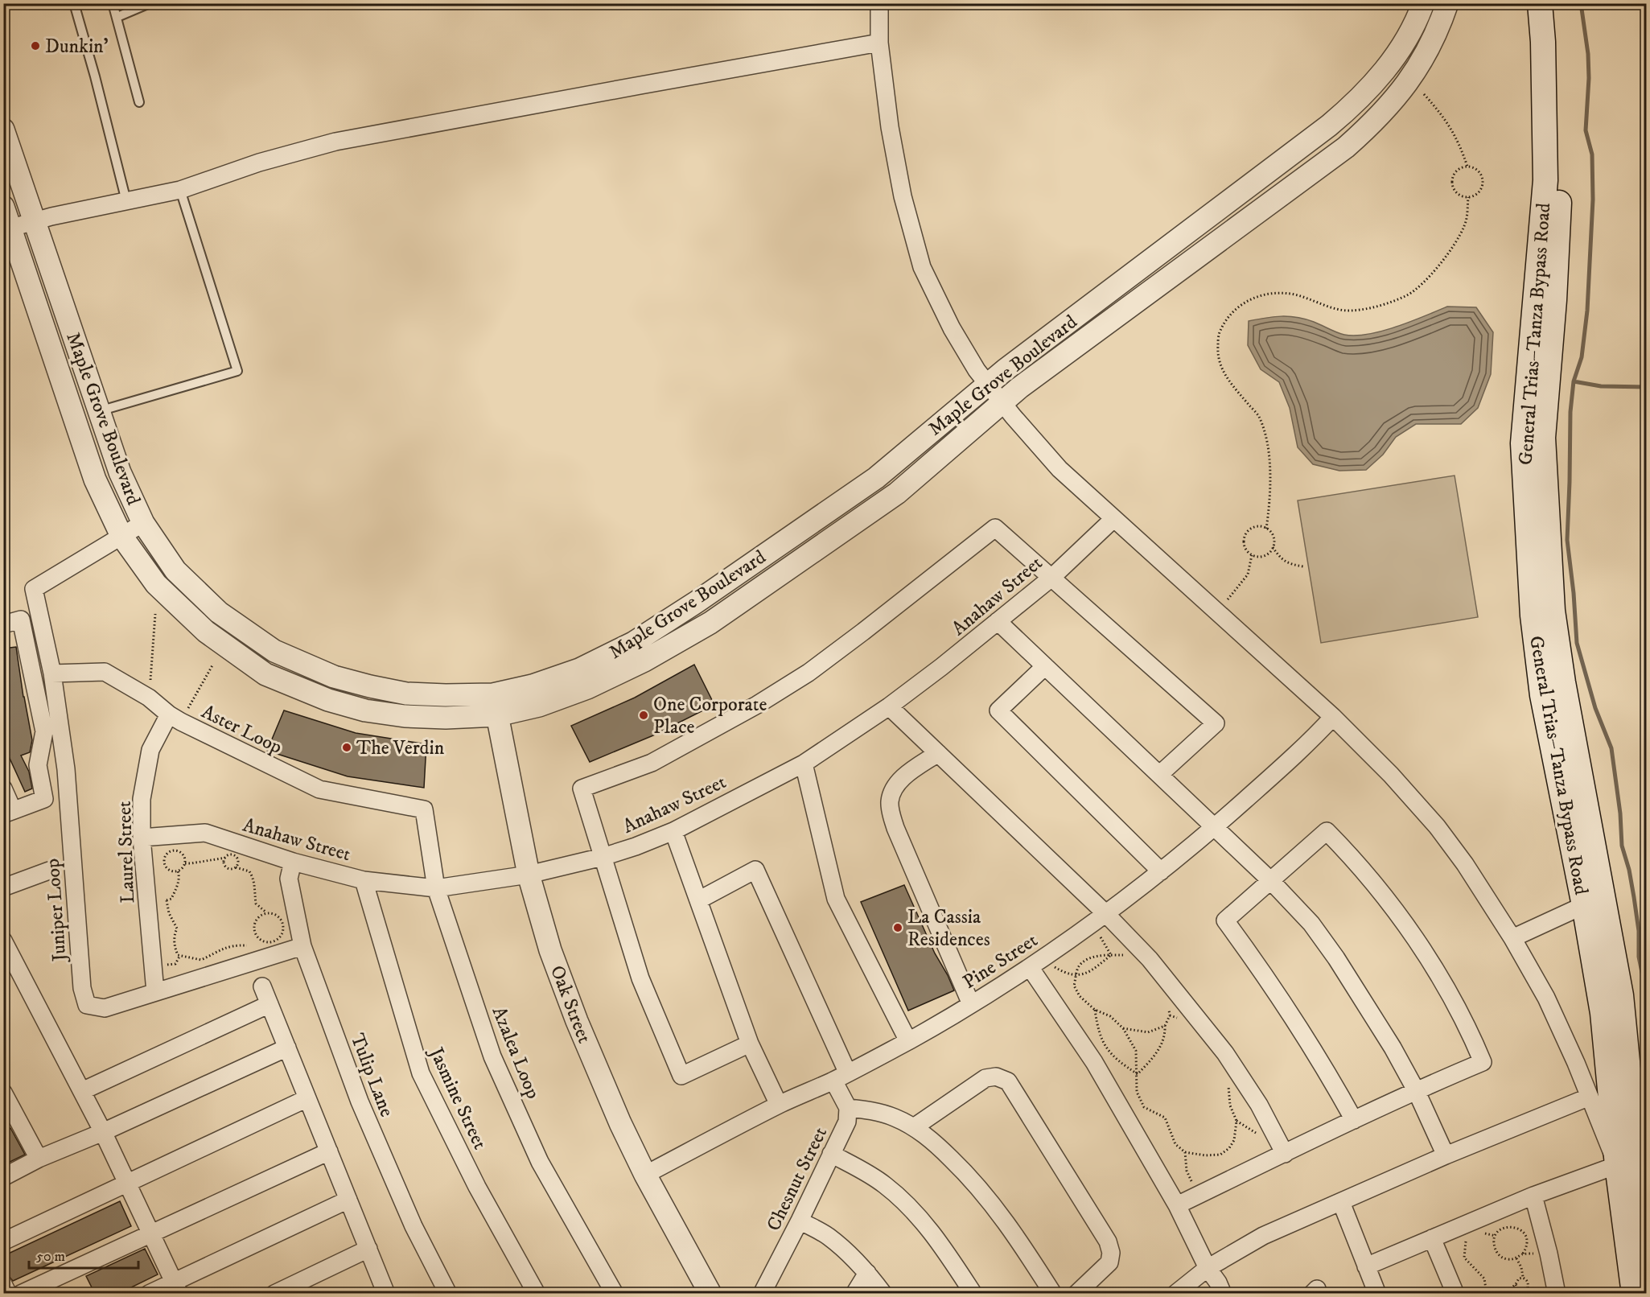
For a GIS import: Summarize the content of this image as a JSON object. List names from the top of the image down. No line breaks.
{"streets":{"main road":["General Trias–Tanza Bypass Road"],"street":["Maple Grove Boulevard","Anahaw Street","Aster Loop","Laurel Street","Juniper Loop","Pine Street","Oak Street","Azalea Loop","Tulip Lane","Jasmine Street","Chesnut Street"]},"crossings":[["Maple Grove Boulevard","Juniper Loop"],["Maple Grove Boulevard","Oak Street"],["Anahaw Street","Laurel Street"],["Anahaw Street","Oak Street"],["Anahaw Street","Azalea Loop"],["Anahaw Street","Tulip Lane"],["Anahaw Street","Jasmine Street"],["Aster Loop","Laurel Street"],["Aster Loop","Juniper Loop"],["Aster Loop","Azalea Loop"],["Laurel Street","Juniper Loop"],["Juniper Loop","Tulip Lane"],["Pine Street","Oak Street"]],"places":["Dunkin'","One Corporate Place","The Verdin","La Cassia Residences"],"scale_bar":"50 m"}
